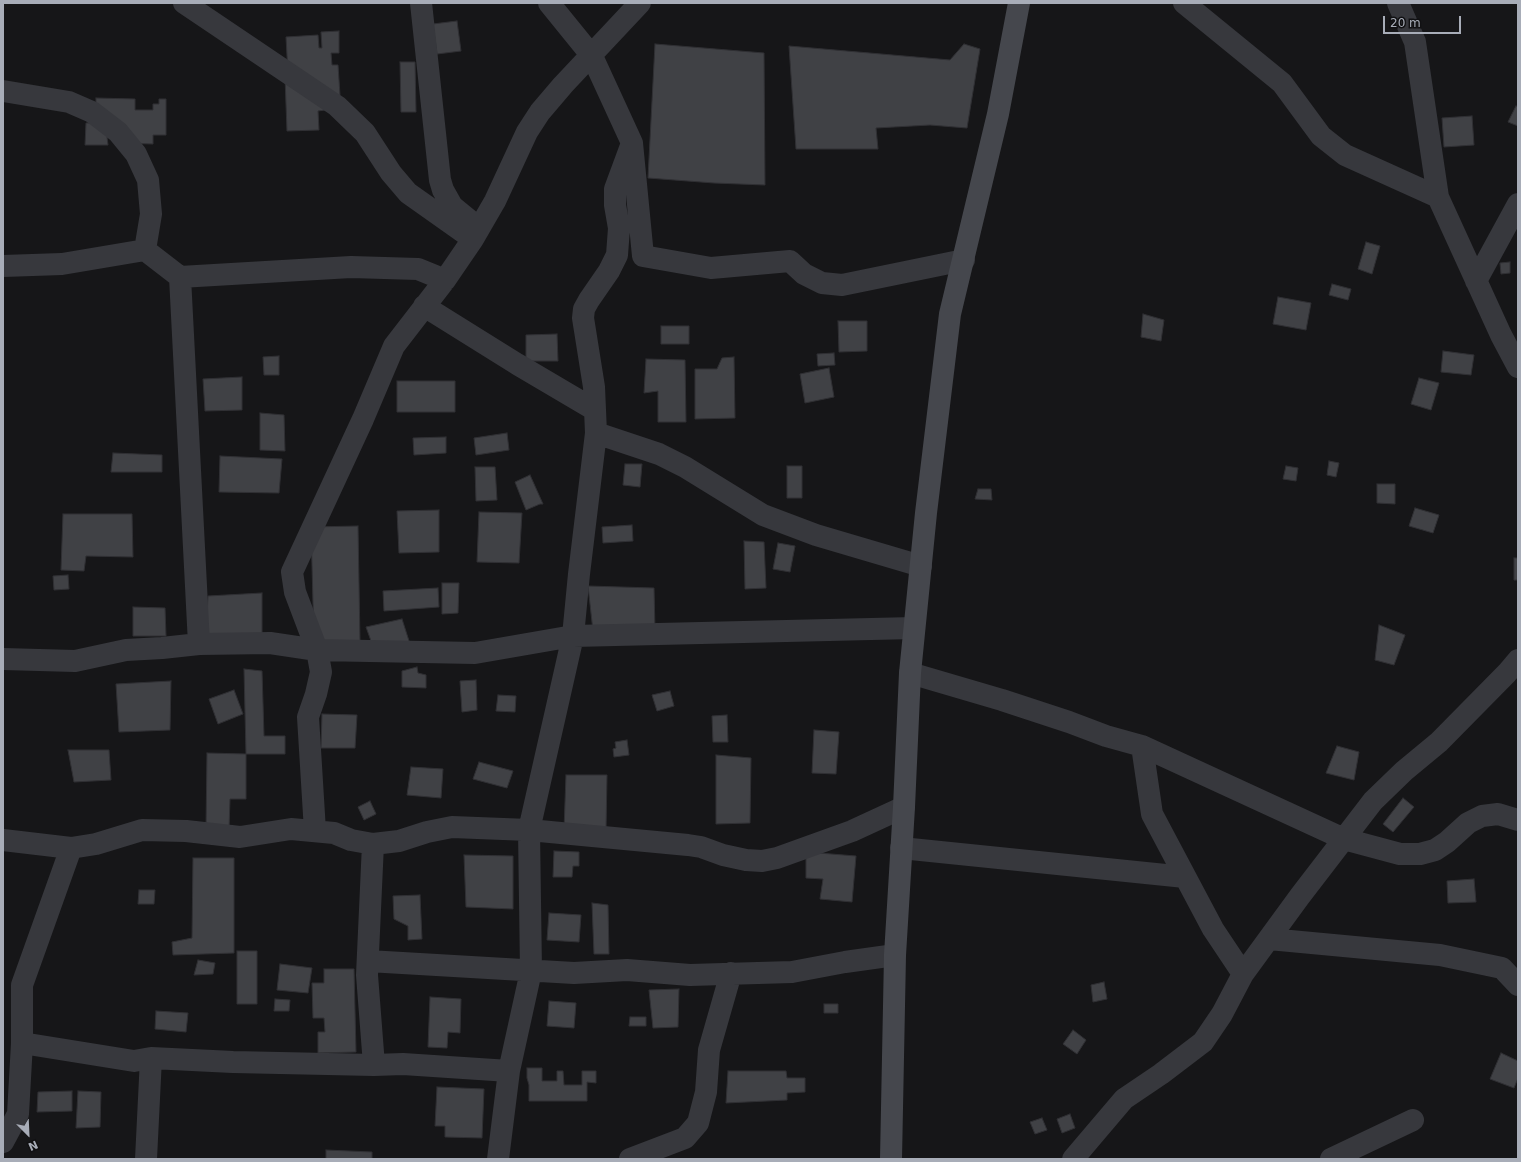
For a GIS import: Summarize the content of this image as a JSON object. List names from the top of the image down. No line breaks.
{"scale_bar":"20 m","north":"bottom right"}
